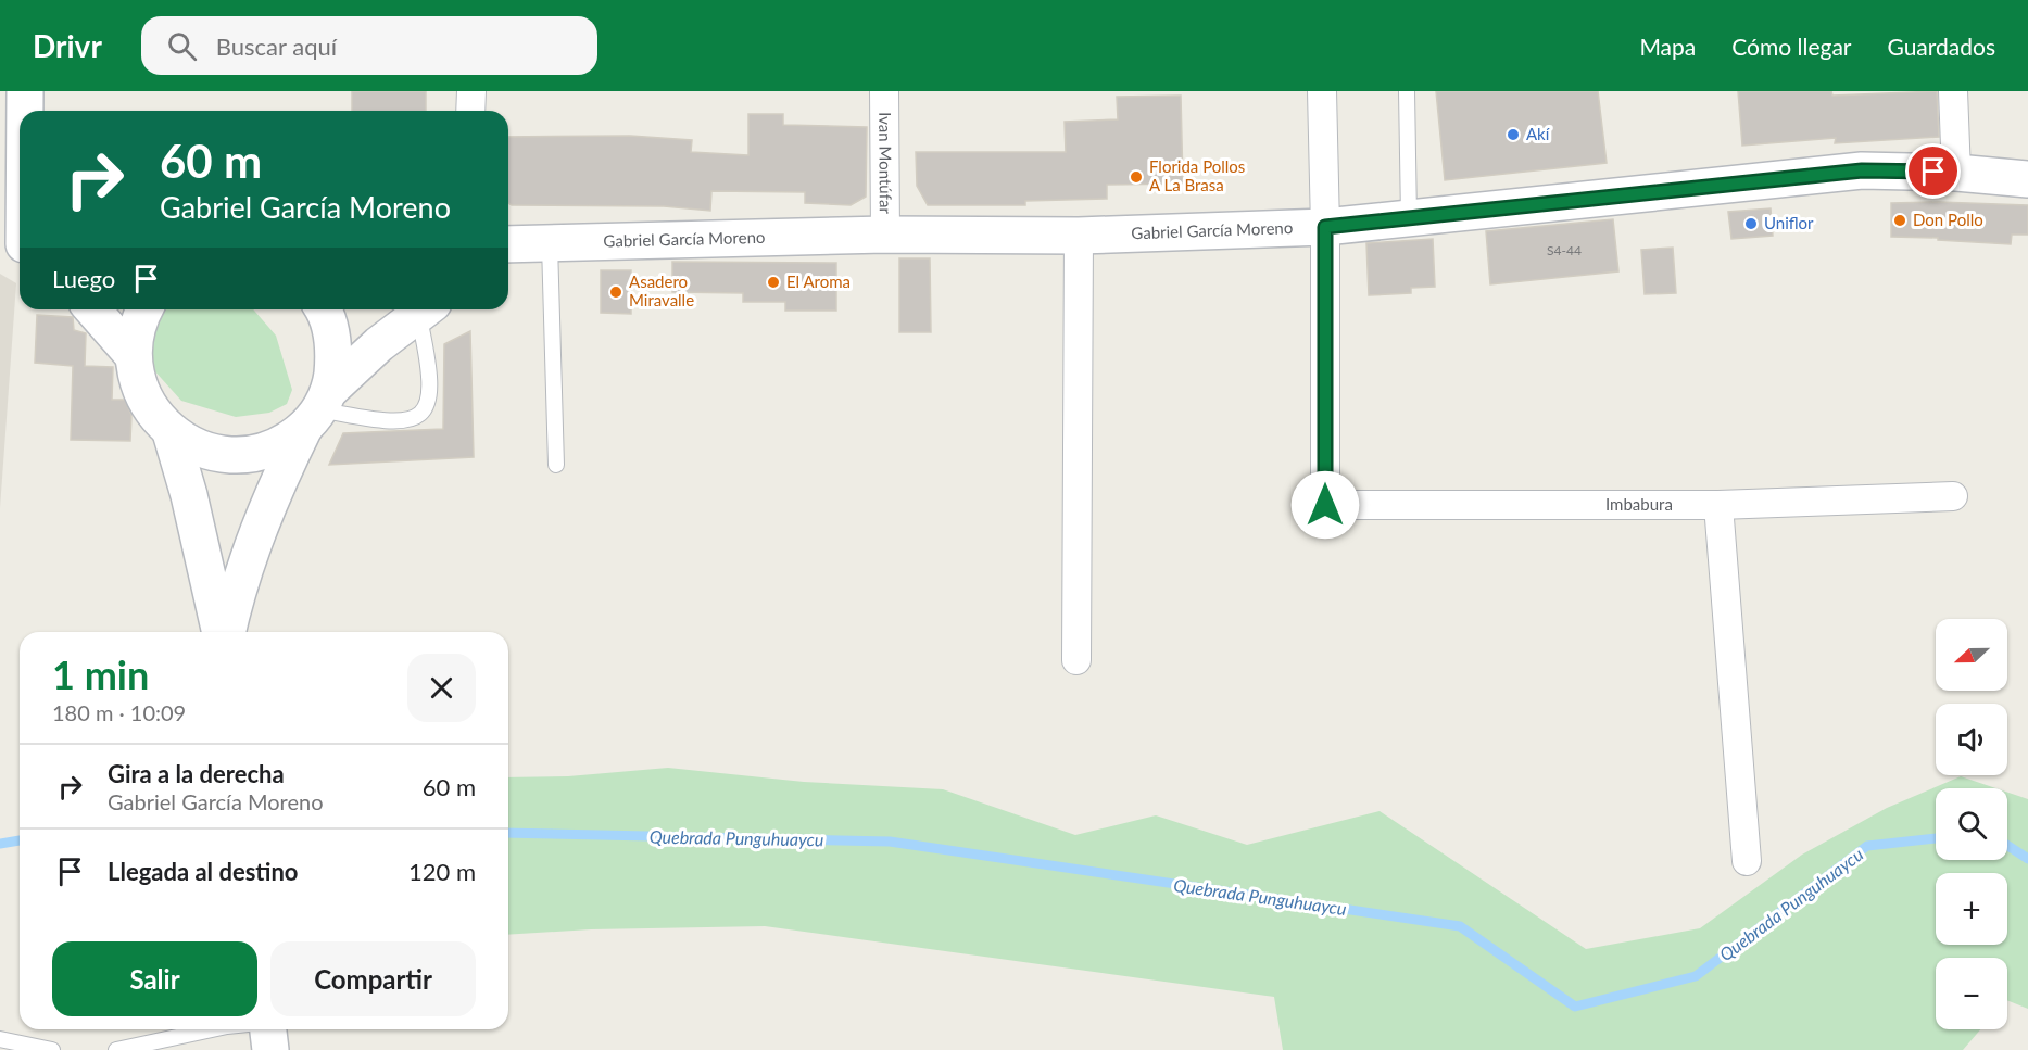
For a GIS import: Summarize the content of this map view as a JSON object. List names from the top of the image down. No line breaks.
{"streets":{"main road":["Gabriel García Moreno"],"street":["Ivan Montúfar","Imbabura"]},"crossings":[["Ivan Montúfar","Gabriel García Moreno"],["Gabriel García Moreno","Imbabura"]],"water":["Quebrada Punguhuaycu"],"places":["Akí","Florida Pollos A La Brasa","Don Pollo","Uniflor","El Aroma","Asadero Miravalle"],"house_numbers":["S4-44"],"north":"left","page":{"header":"Drivr","search":"Buscar aquí","nav":["Mapa","Cómo llegar","Guardados"],"turn":["60 m","Gabriel García Moreno"],"then":"Luego","map_buttons":["+","−"],"heading":["1 min","180 m · 10:09"],"list":[{"name":"Gira a la derecha","note":"Gabriel García Moreno","value":"60 m"},{"name":"Llegada al destino","value":"120 m"}],"buttons":["Salir","Compartir"]}}
